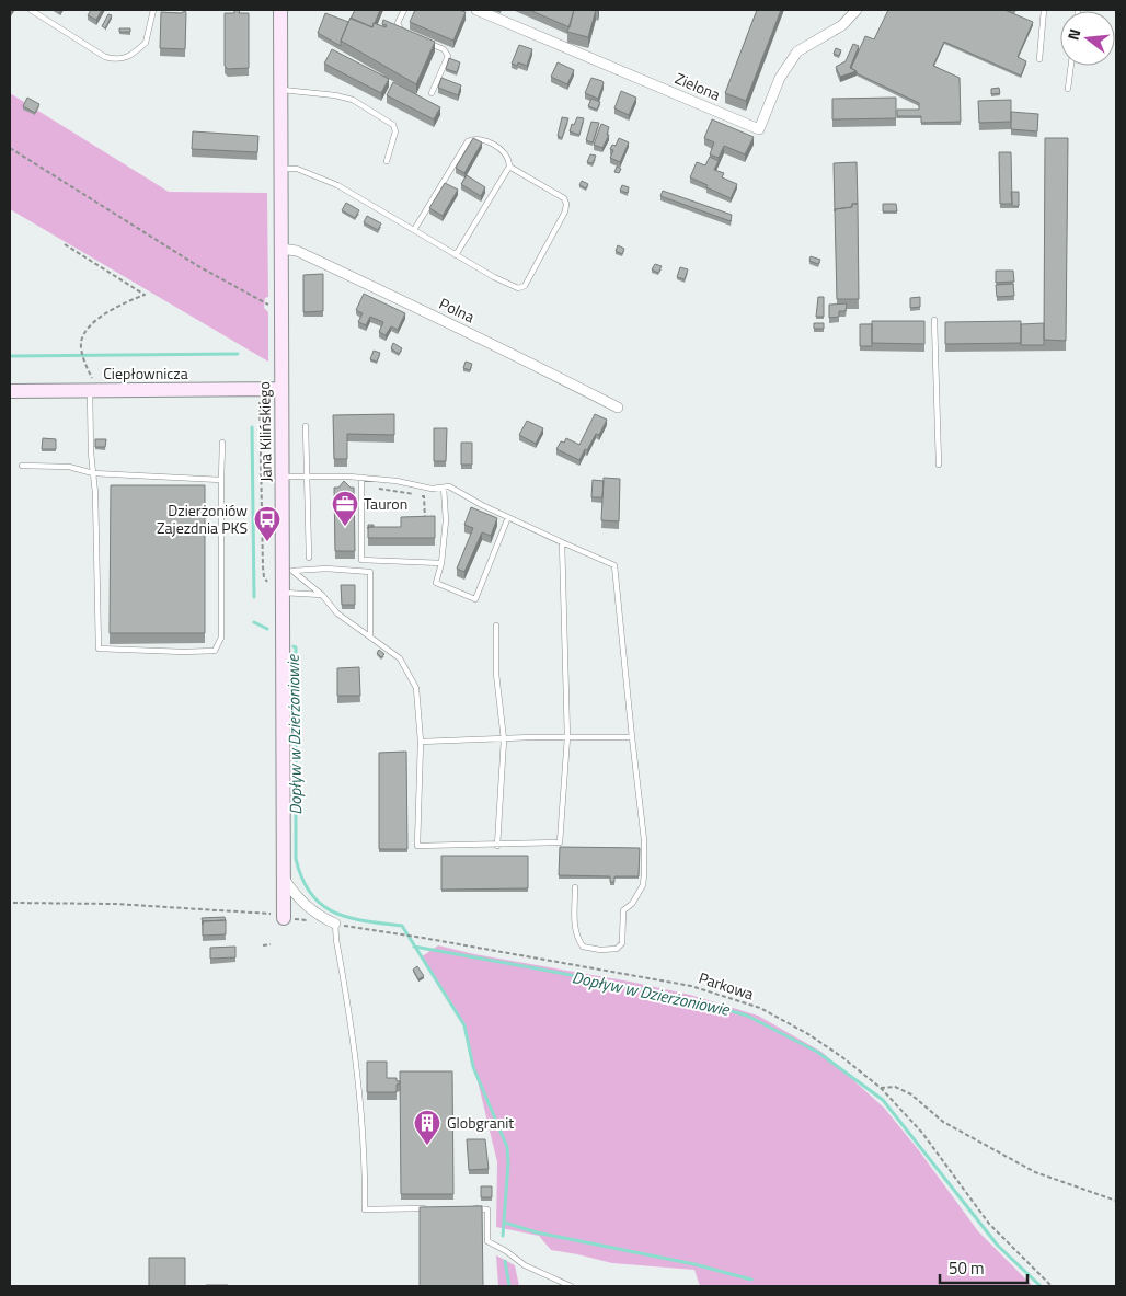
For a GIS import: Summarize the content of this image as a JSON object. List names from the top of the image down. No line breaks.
{"streets":{"street":["Zielona","Polna","Ciepłownicza","Jana Kilińskiego"],"path":["Parkowa"]},"crossings":[["Polna","Jana Kilińskiego"],["Ciepłownicza","Jana Kilińskiego"]],"water":["Dopływ w Dzierżoniowie"],"places":{"office":["Tauron"],"bus stop":["Dzierżoniów Zajezdnia PKS"],"building":["Globgranit"]},"scale_bar":"50 m","north":"left"}
